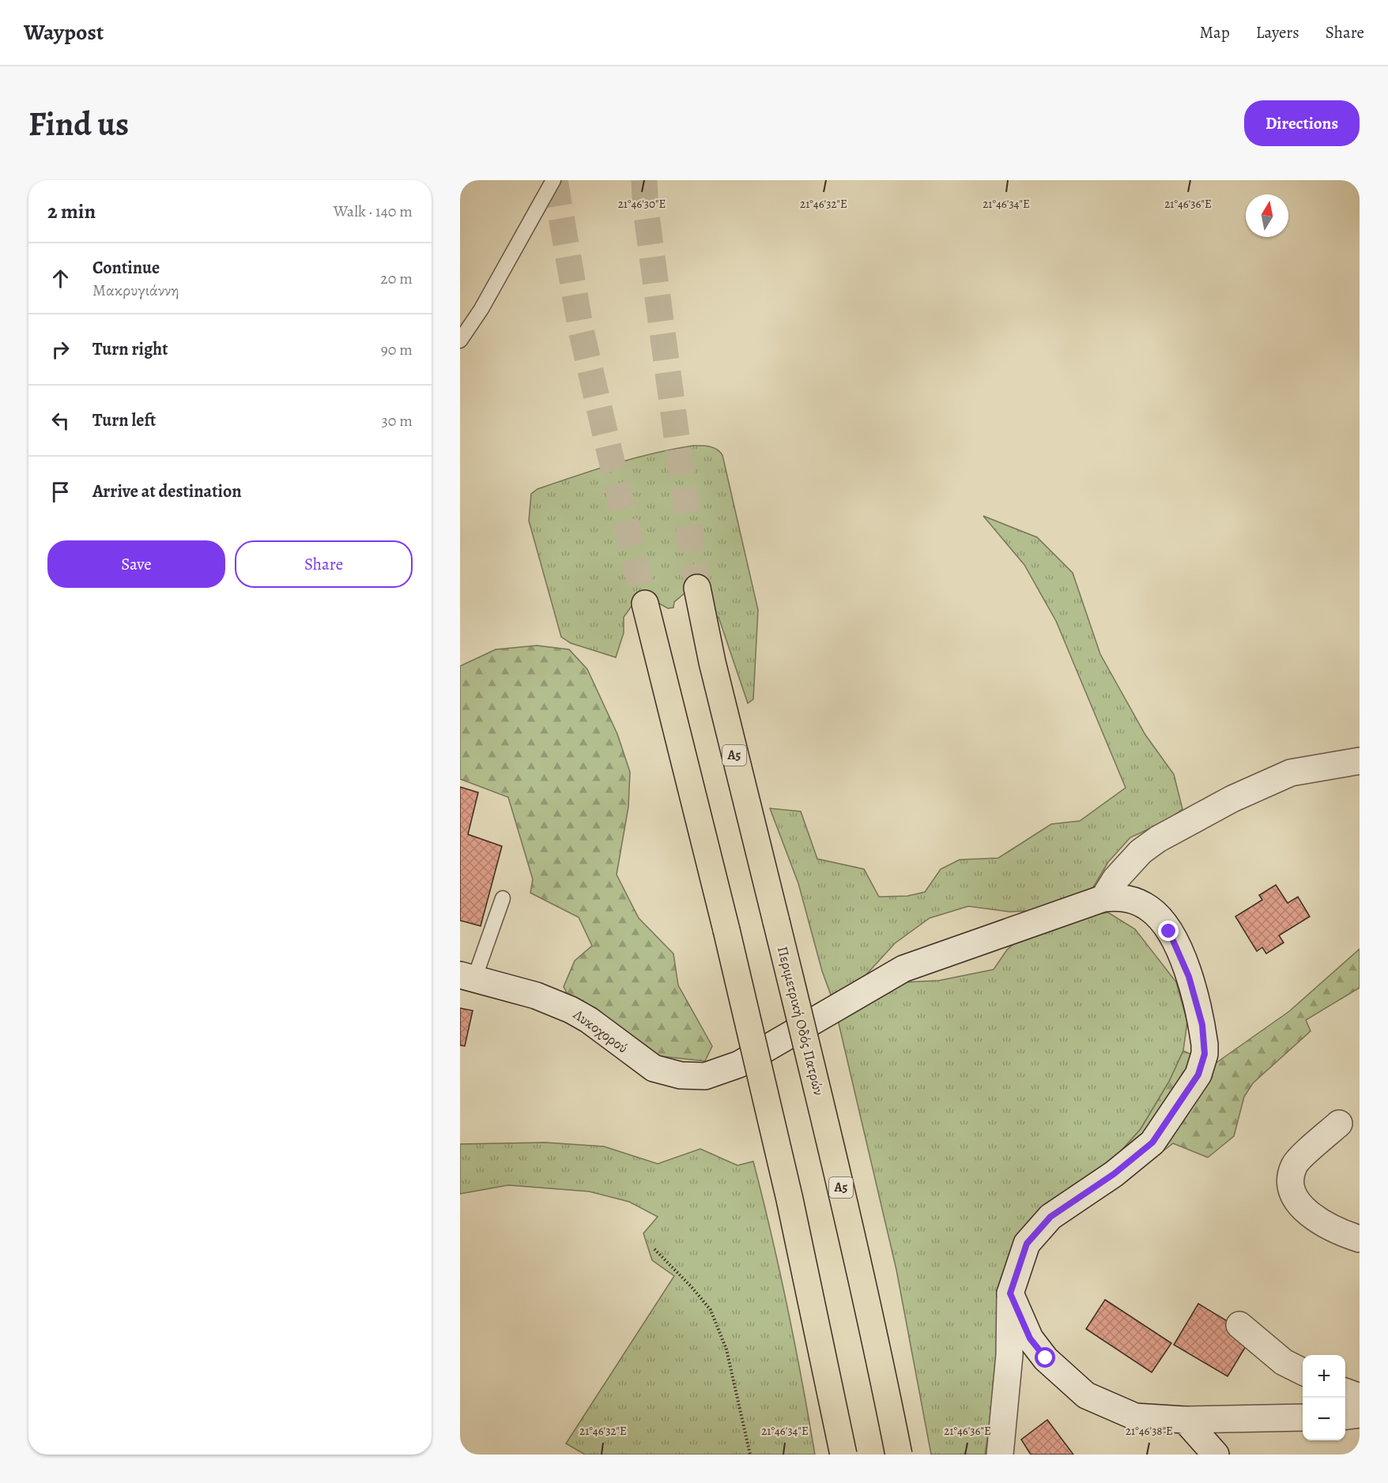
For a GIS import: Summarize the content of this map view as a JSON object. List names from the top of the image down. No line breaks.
{"streets":{"highway":["Α5","Περιμετρική Οδός Πατρών"],"street":["Λυκοχορού"]},"north":"top","page":{"header":"Waypost","nav":["Map","Layers","Share"],"buttons":["Directions",["Save","Share"]],"title":"Find us","heading":["2 min","Walk · 140 m"],"list":[["Continue","Μακρυγιάννη","20 m"],["Turn right","90 m"],["Turn left","30 m"],"Arrive at destination"],"map_buttons":["+","−"]},"coordinates":["21°46'30\"E","21°46'32\"E","21°46'34\"E","21°46'36\"E","21°46'38\"E"]}
